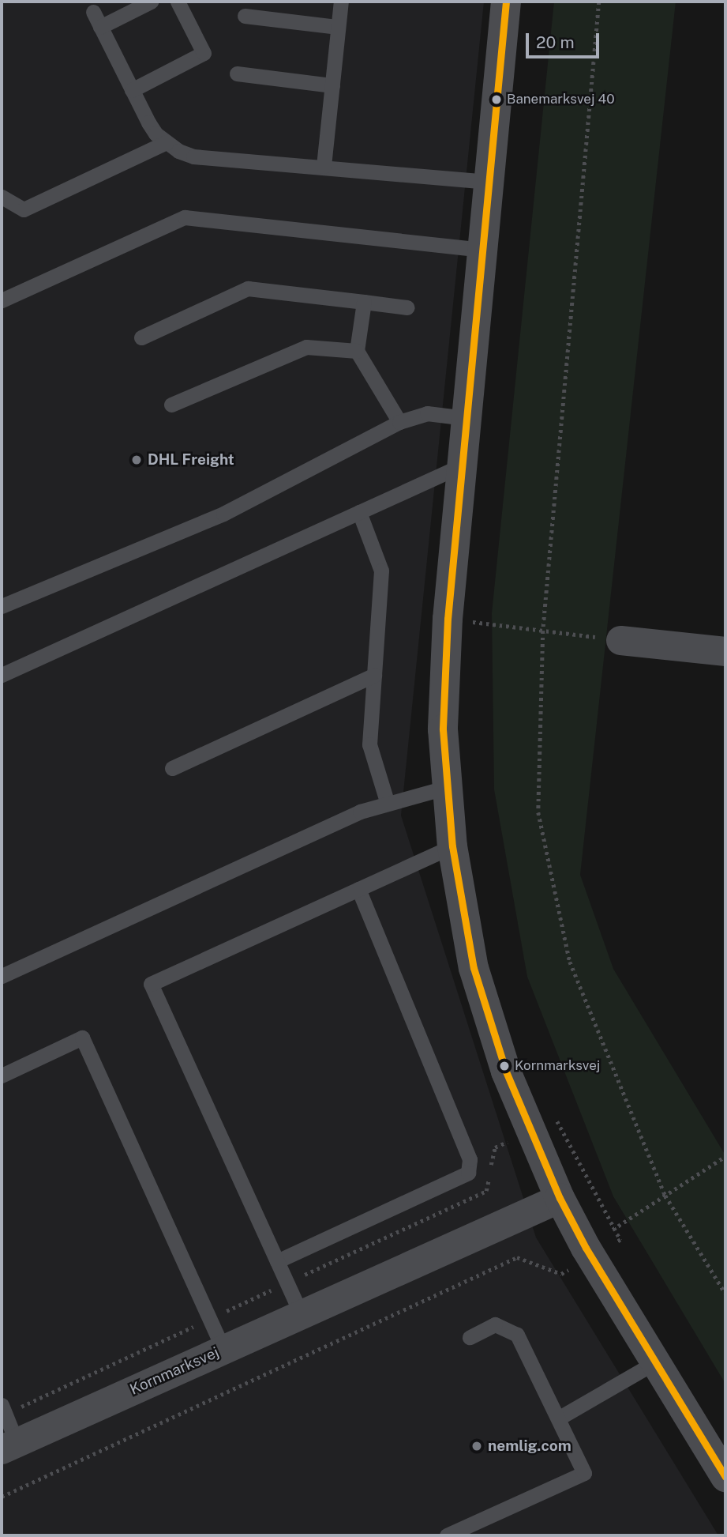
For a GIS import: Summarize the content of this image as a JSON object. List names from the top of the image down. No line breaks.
{"streets":{"street":["Kornmarksvej"]},"places":["Banemarksvej 40","DHL Freight","Kornmarksvej","nemlig.com"],"scale_bar":"20 m"}
